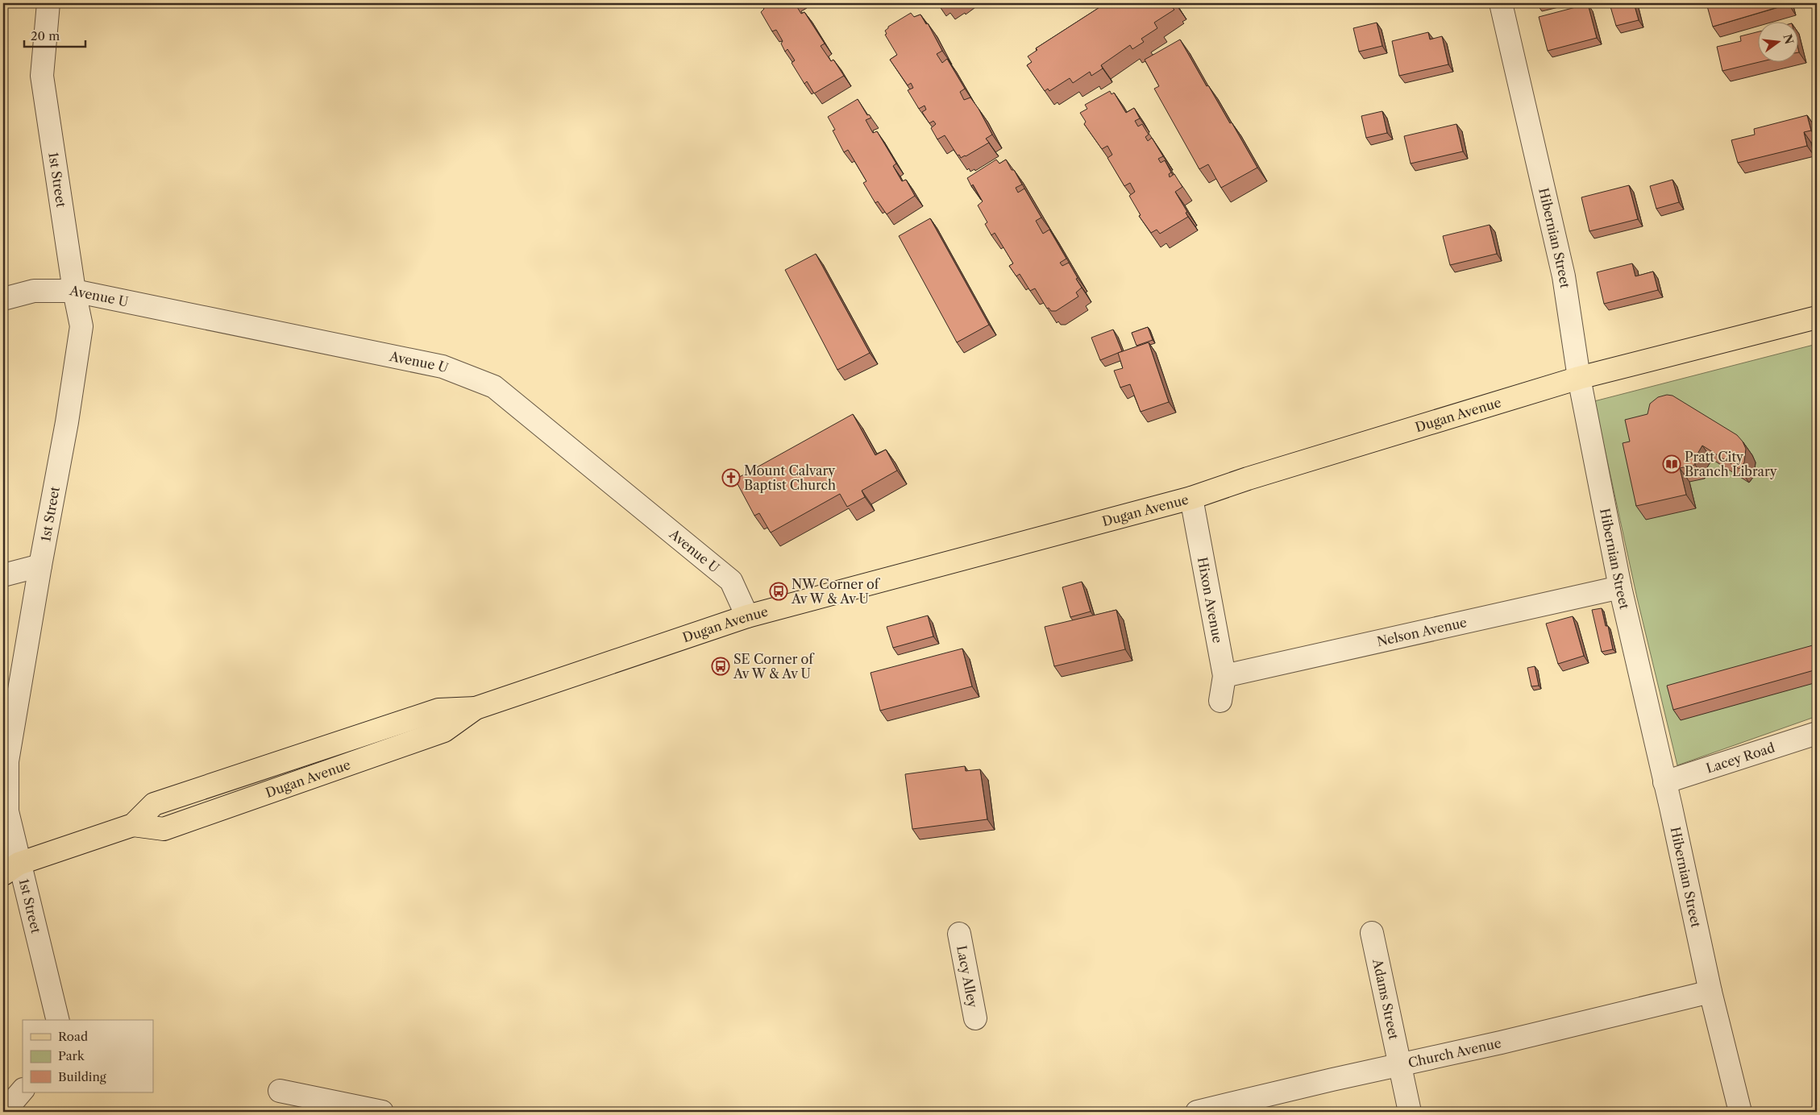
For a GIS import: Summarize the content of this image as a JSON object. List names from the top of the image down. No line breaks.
{"streets":{"main road":["Dugan Avenue"],"street":["1st Street","Hibernian Street","Avenue U","Hixon Avenue","Nelson Avenue","Lacey Road","Lacy Alley","Adams Street","Church Avenue"]},"crossings":[["1st Street","Avenue U"],["1st Street","Dugan Avenue"],["Hibernian Street","Dugan Avenue"],["Hibernian Street","Nelson Avenue"],["Hibernian Street","Lacey Road"],["Hibernian Street","Church Avenue"],["Avenue U","Dugan Avenue"],["Dugan Avenue","Hixon Avenue"],["Hixon Avenue","Nelson Avenue"],["Adams Street","Church Avenue"]],"places":{"library":["Pratt City Branch Library"],"church":["Mount Calvary Baptist Church"],"bus stop":["NW Corner of Av W & Av U","SE Corner of Av W & Av U"]},"legend":["Road","Park","Building"],"scale_bar":"20 m","north":"right"}
